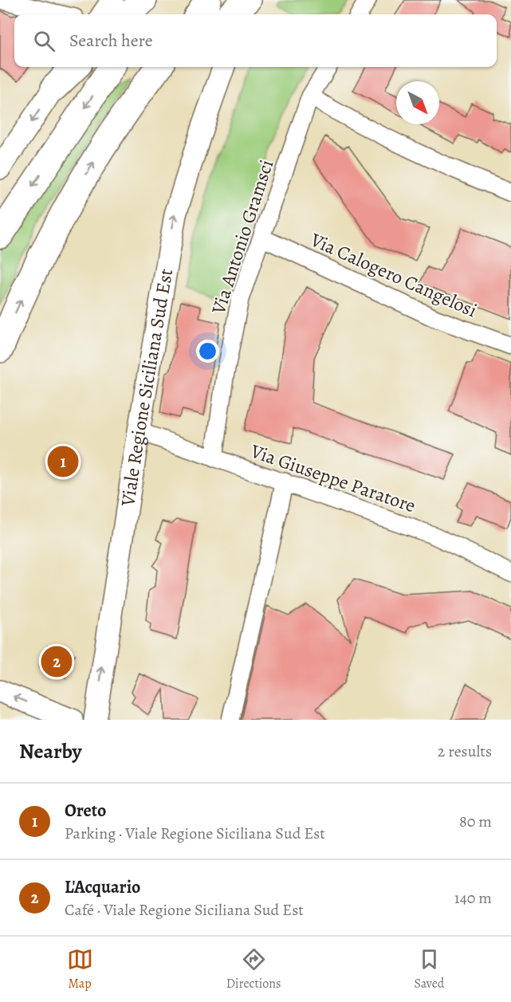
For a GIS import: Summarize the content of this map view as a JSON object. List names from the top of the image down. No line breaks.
{"streets":{"street":["Via Antonio Gramsci","Via Calogero Cangelosi","Viale Regione Siciliana Sud Est","Via Giuseppe Paratore"]},"crossings":[["Via Antonio Gramsci","Via Calogero Cangelosi"],["Via Antonio Gramsci","Via Giuseppe Paratore"],["Viale Regione Siciliana Sud Est","Via Giuseppe Paratore"]],"north":"bottom right","page":{"search":"Search here","pins":["1","2"],"heading":["Nearby","2 results"],"list":[{"mark":"1","name":"Oreto","note":"Parking · Viale Regione Siciliana Sud Est","value":"80 m"},{"mark":"2","name":"L'Acquario","note":"Café · Viale Regione Siciliana Sud Est","value":"140 m"}],"nav":["Map","Directions","Saved"]}}
